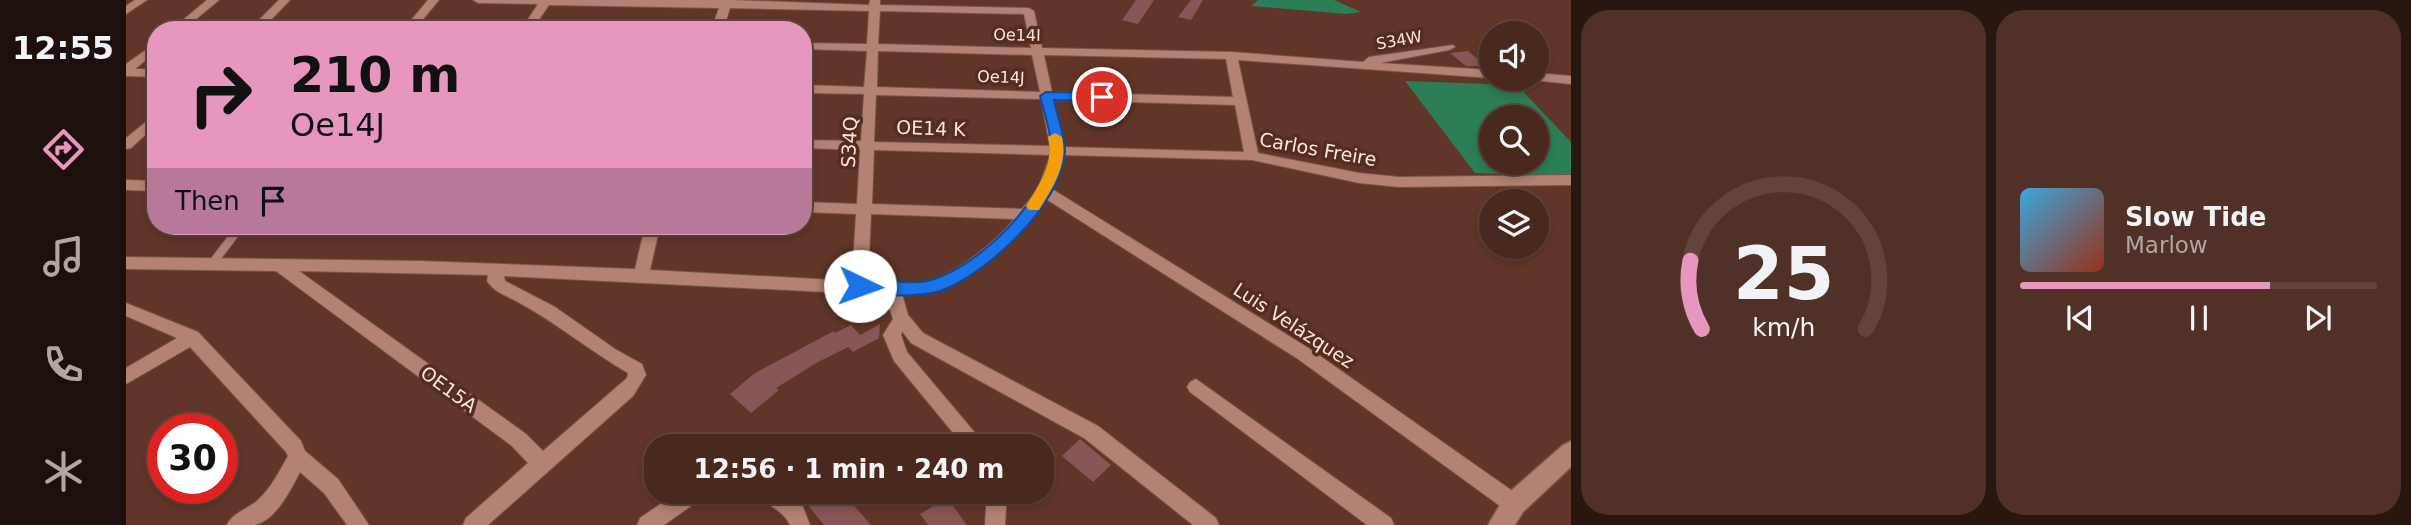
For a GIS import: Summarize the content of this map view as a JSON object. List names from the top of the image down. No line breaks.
{"streets":{"street":["Oe14I","S34W","Oe14J","OE14 K","S34Q","Carlos Freire","Luis Velázquez","OE15A"]},"crossings":[["Oe14I","S34W"],["Oe14I","S34Q"],["Oe14J","S34Q"],["OE14 K","S34Q"],["OE14 K","Carlos Freire"]],"page":{"tabs":"12:55","turn":["210 m","Oe14J"],"then":"Then","song":["Slow Tide","Marlow"],"limit":"30","trip":"12:56 · 1 min · 240 m","gauge":["25","km/h"]}}
